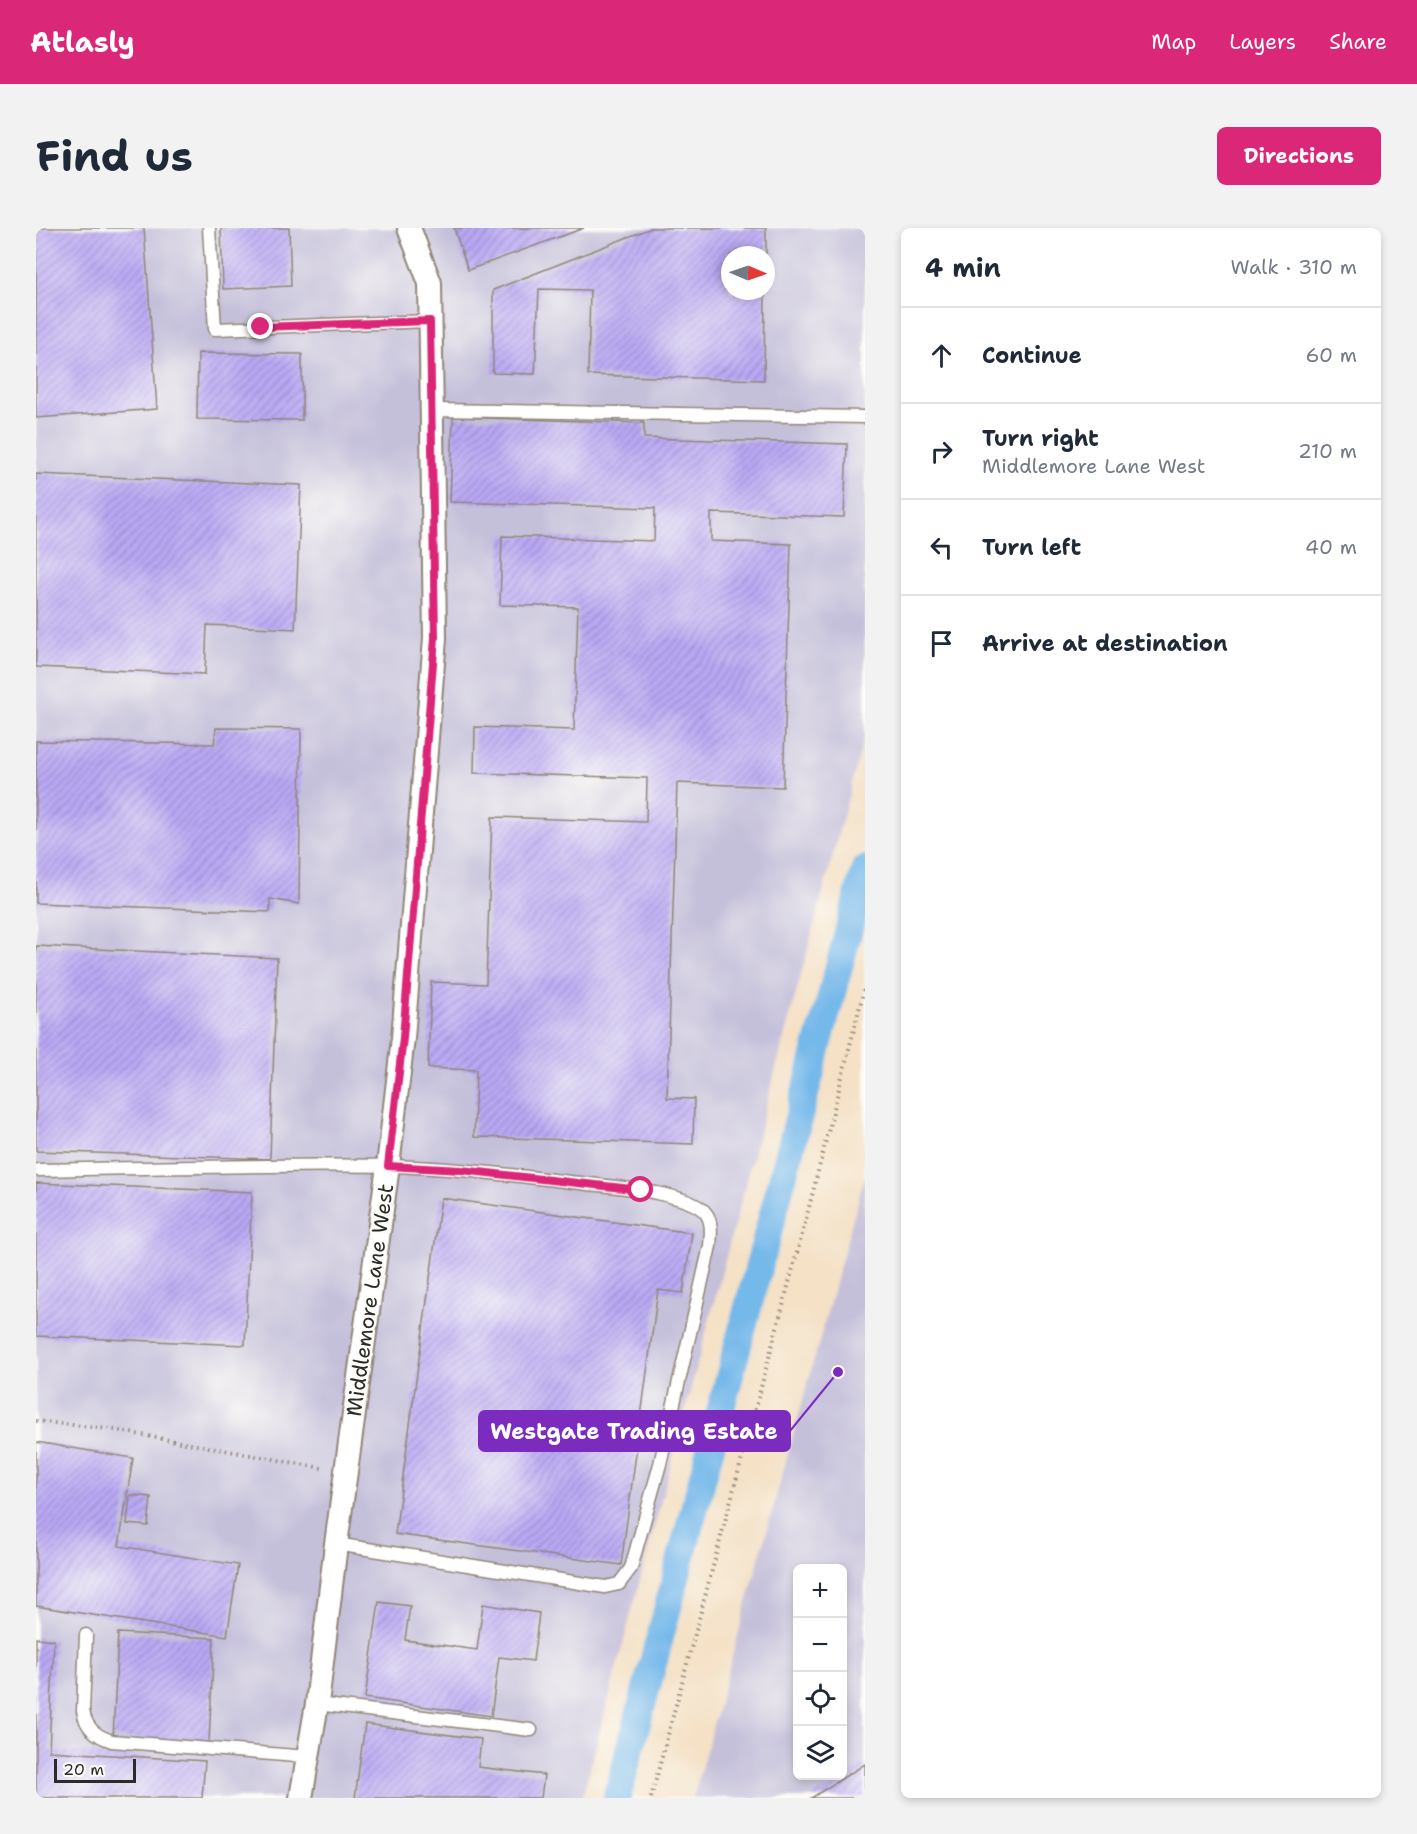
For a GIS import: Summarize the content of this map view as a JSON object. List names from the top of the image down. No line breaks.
{"streets":{"street":["Middlemore Lane West"]},"places":["Westgate Trading Estate"],"scale_bar":"20 m","north":"right","page":{"header":"Atlasly","nav":["Map","Layers","Share"],"buttons":"Directions","title":"Find us","heading":["4 min","Walk · 310 m"],"list":[["Continue","60 m"],["Turn right","Middlemore Lane West","210 m"],["Turn left","40 m"],"Arrive at destination"],"map_buttons":["+","−"],"scale":"20 m"}}
